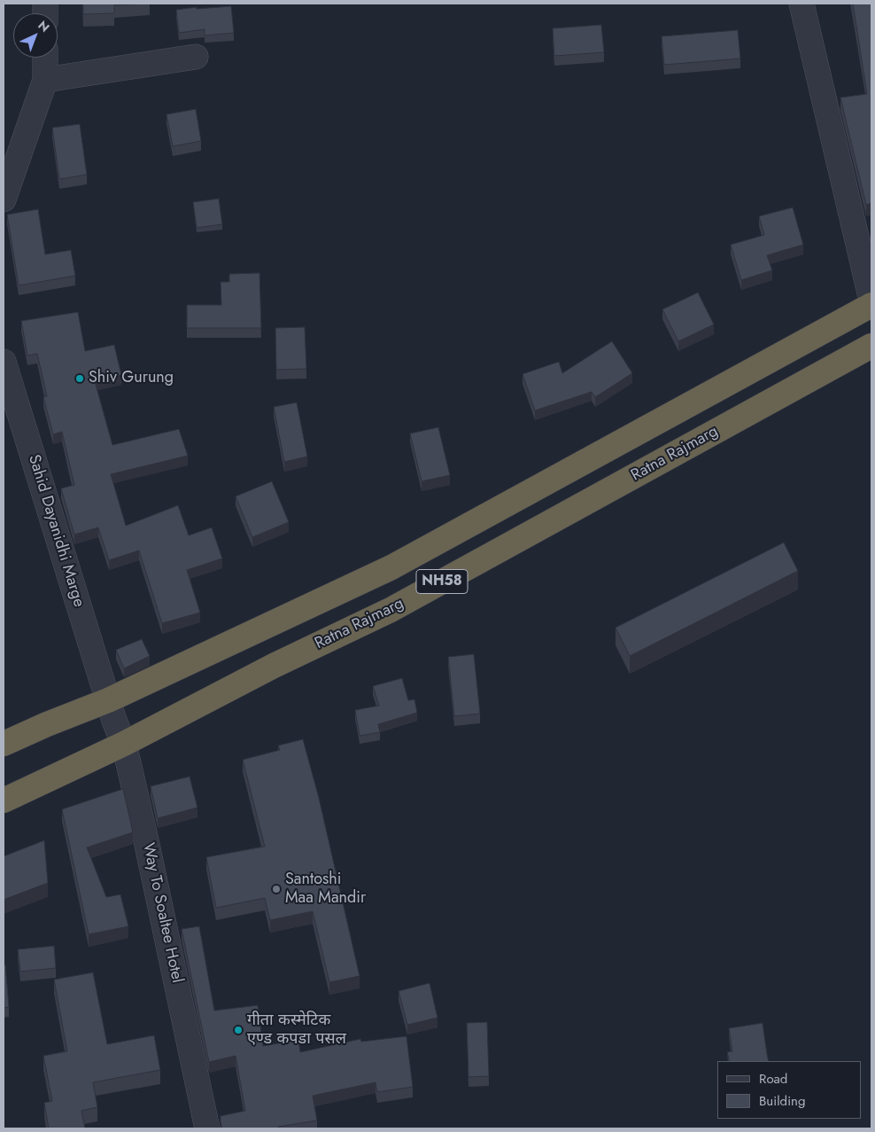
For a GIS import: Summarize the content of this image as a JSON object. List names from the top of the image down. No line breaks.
{"streets":{"highway":["Ratna Rajmarg","NH58"],"street":["Sahid Dayanidhi Marge","Way To Soaltee Hotel"]},"crossings":[["Ratna Rajmarg","Way To Soaltee Hotel"],["Sahid Dayanidhi Marge","NH58"],["Sahid Dayanidhi Marge","Way To Soaltee Hotel"],["NH58","Way To Soaltee Hotel"]],"places":["Shiv Gurung","Santoshi Maa Mandir","गीता कस्मेटिक एण्ड कपडा पसल"],"legend":["Road","Building"],"north":"top right"}
